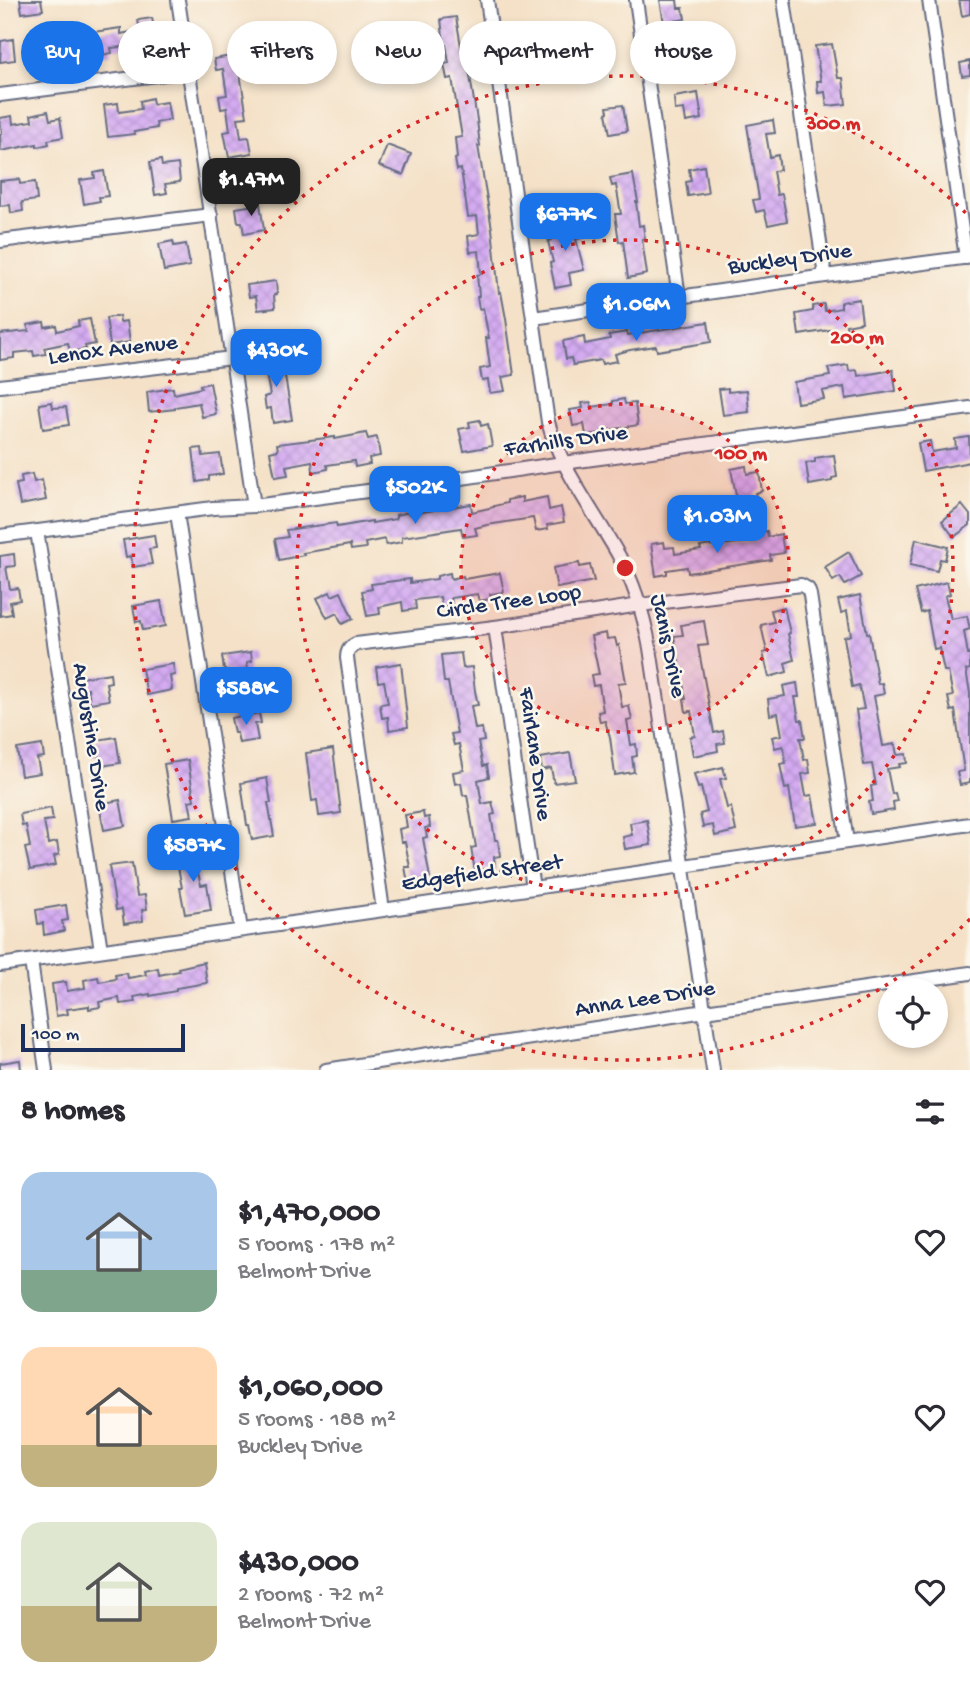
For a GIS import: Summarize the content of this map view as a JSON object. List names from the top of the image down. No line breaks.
{"streets":{"street":["Buckley Drive","Lenox Avenue","Farhills Drive","Circle Tree Loop","Janis Drive","Augustine Drive","Fairlane Drive","Edgefield Street","Anna Lee Drive"]},"crossings":[["Buckley Drive","Janis Drive"],["Farhills Drive","Janis Drive"],["Farhills Drive","Augustine Drive"],["Circle Tree Loop","Janis Drive"],["Circle Tree Loop","Fairlane Drive"],["Circle Tree Loop","Edgefield Street"],["Janis Drive","Edgefield Street"],["Janis Drive","Anna Lee Drive"],["Augustine Drive","Edgefield Street"],["Fairlane Drive","Edgefield Street"]],"scale_bar":"100 m","page":{"chip":["Buy","Rent","Filters","New","Apartment","House"],"price":["$1.47M","$677K","$1.06M","$430K","$502K","$1.03M","$588K","$587K"],"scale":"100 m","heading":"8 homes","list":[{"name":"$1,470,000","note":"5 rooms · 178 m² · Belmont Drive"},{"name":"$1,060,000","note":"5 rooms · 188 m² · Buckley Drive"},{"name":"$430,000","note":"2 rooms · 72 m² · Belmont Drive"}]},"rings":["300 m","200 m","100 m"]}
